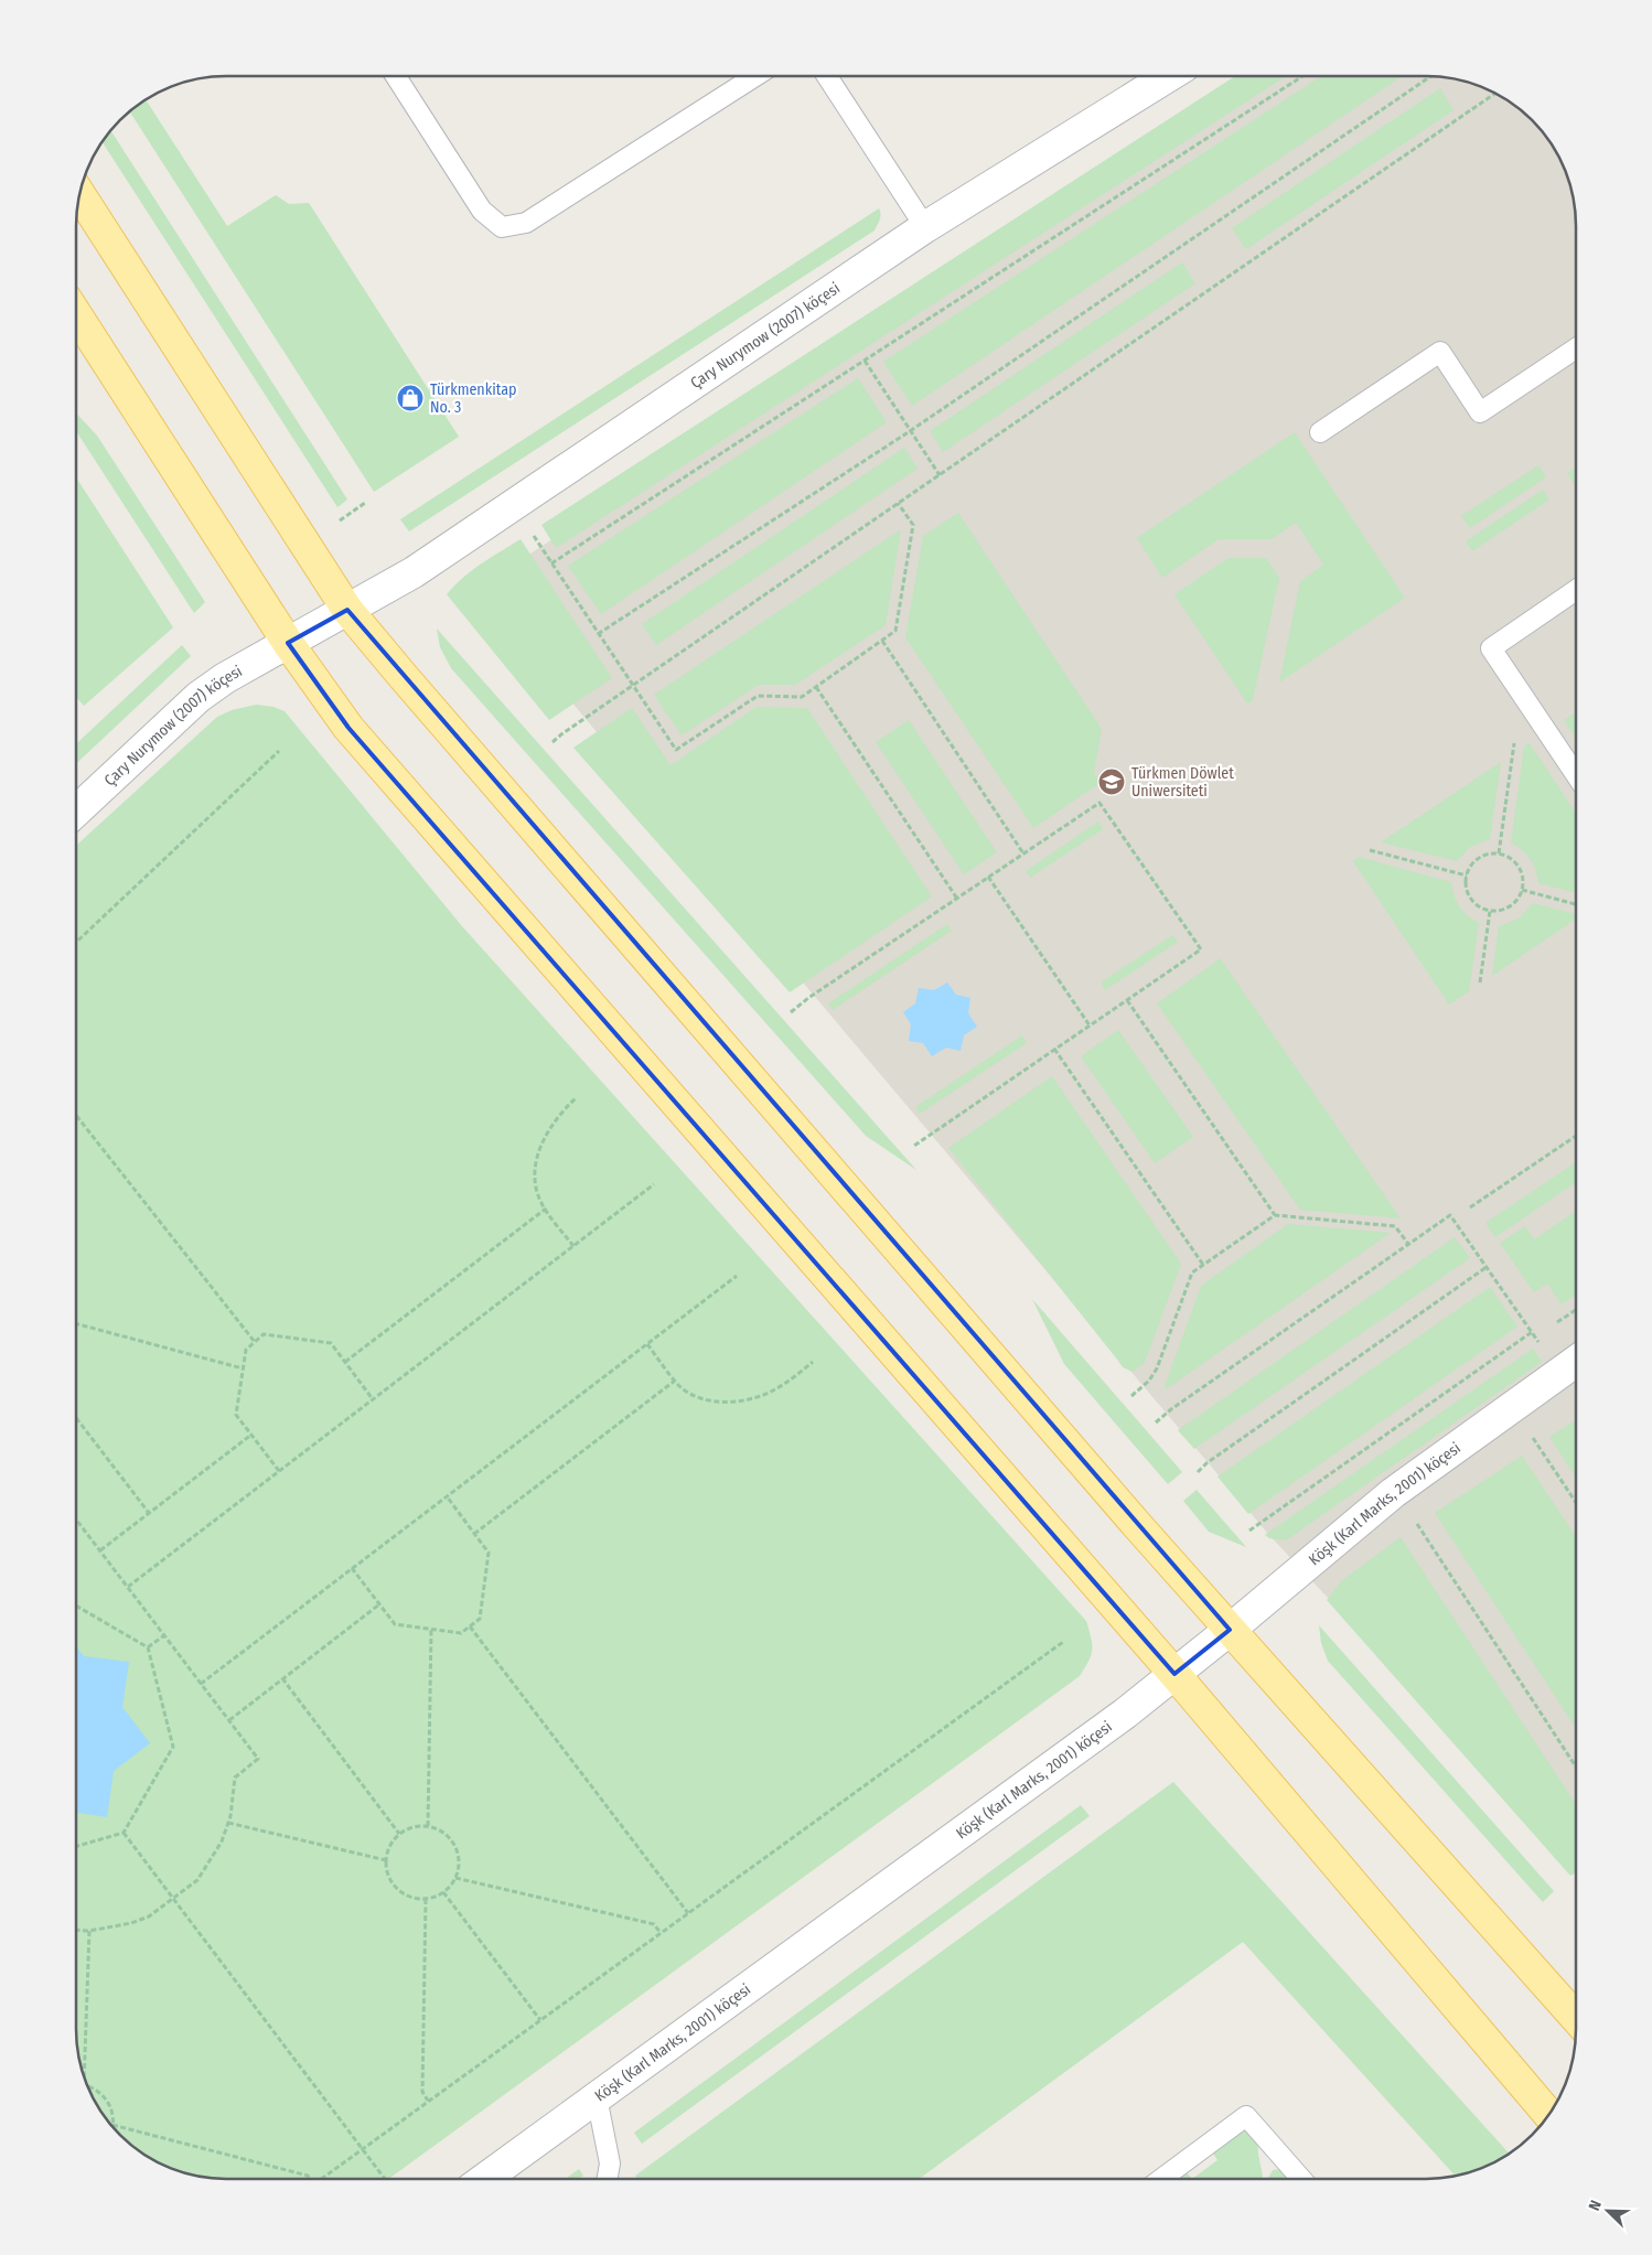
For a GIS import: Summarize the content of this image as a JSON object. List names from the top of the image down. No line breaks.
{"streets":{"street":["Çary Nurymow (2007) köçesi","Köşk (Karl Marks, 2001) köçesi"]},"places":{"shop":["Türkmenkitap No. 3"],"school or university":["Türkmen Döwlet Uniwersiteti"]},"north":"top left"}
